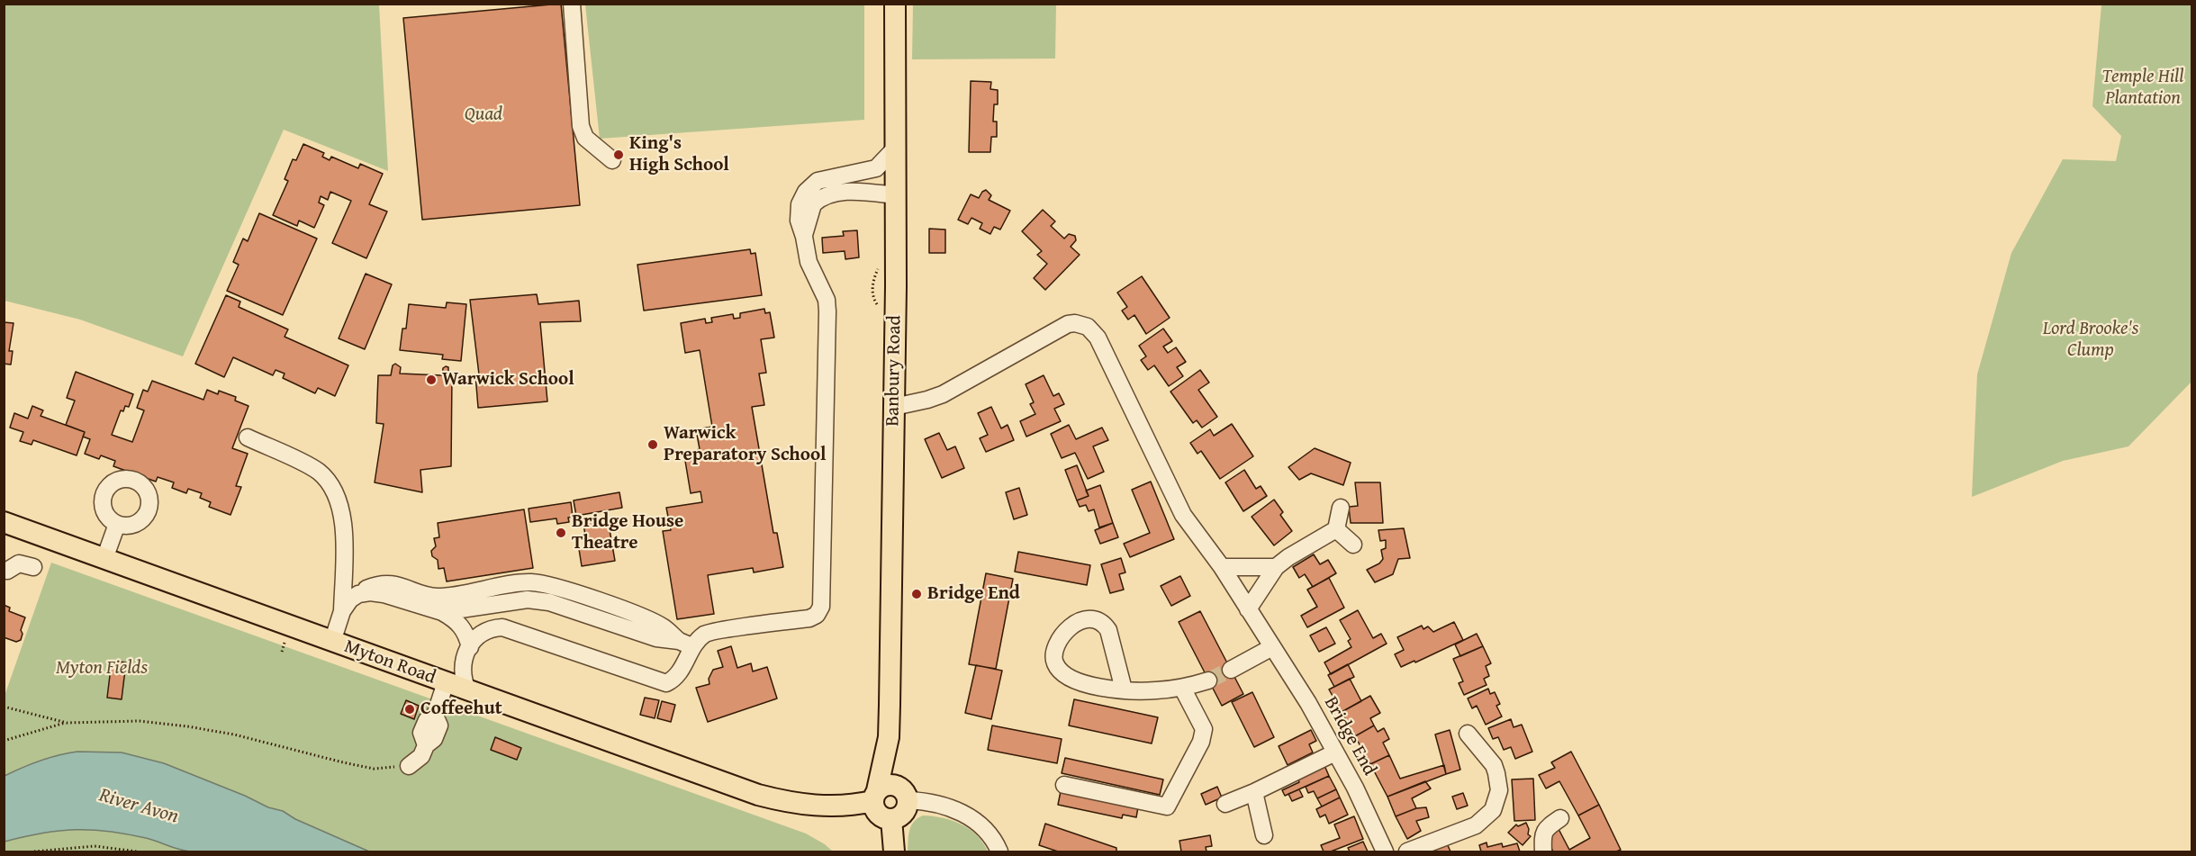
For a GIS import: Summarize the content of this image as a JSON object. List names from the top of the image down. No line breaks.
{"streets":{"main road":["Banbury Road","Myton Road"],"street":["Bridge End"]},"crossings":[["Banbury Road","Myton Road"],["Banbury Road","Bridge End"]],"water":["River Avon"],"parks":["Temple Hill Plantation","Quad","Lord Brooke's Clump","Myton Fields"],"places":["King's High School","Warwick School","Warwick Preparatory School","Bridge House Theatre","Bridge End","Coffeehut"]}
